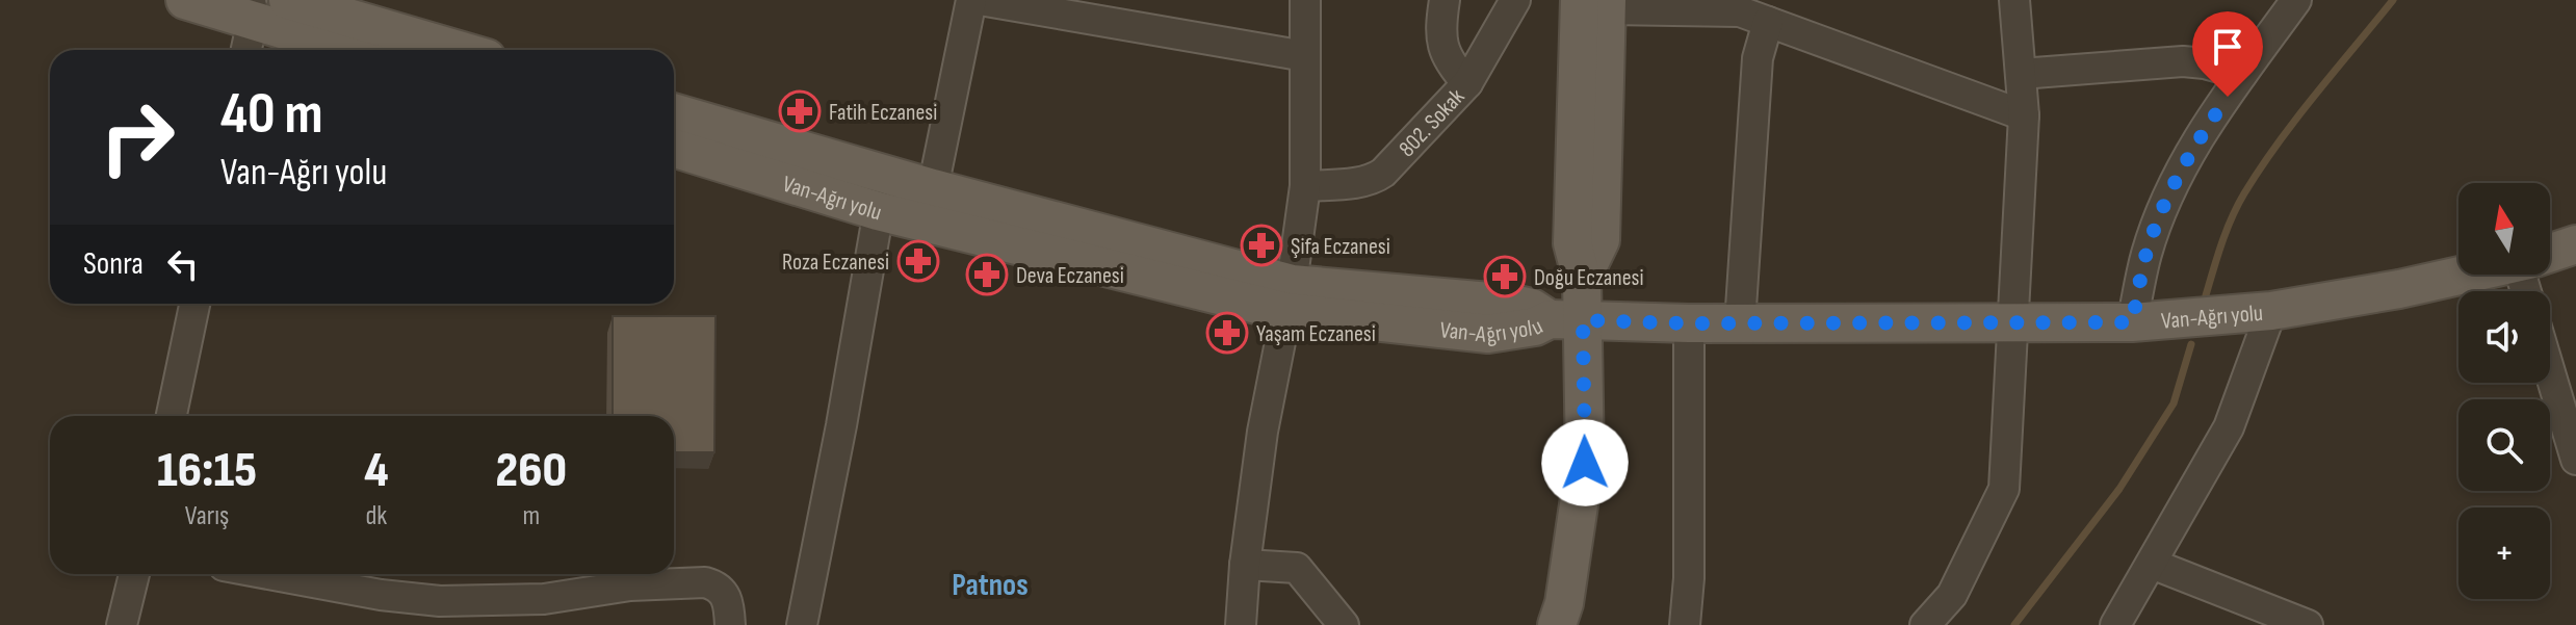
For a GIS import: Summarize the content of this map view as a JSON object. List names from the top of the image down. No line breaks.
{"streets":{"main road":["Van-Ağrı yolu"],"street":["802. Sokak"]},"districts":["Patnos"],"places":{"pharmacy":["Fatih Eczanesi","Şifa Eczanesi","Roza Eczanesi","Deva Eczanesi","Doğu Eczanesi","Yaşam Eczanesi"]},"north":"top","page":{"turn":["40 m","Van-Ağrı yolu"],"map_buttons":"+","then":"Sonra","eta":["16:15","Varış","4","dk","260","m"]}}
